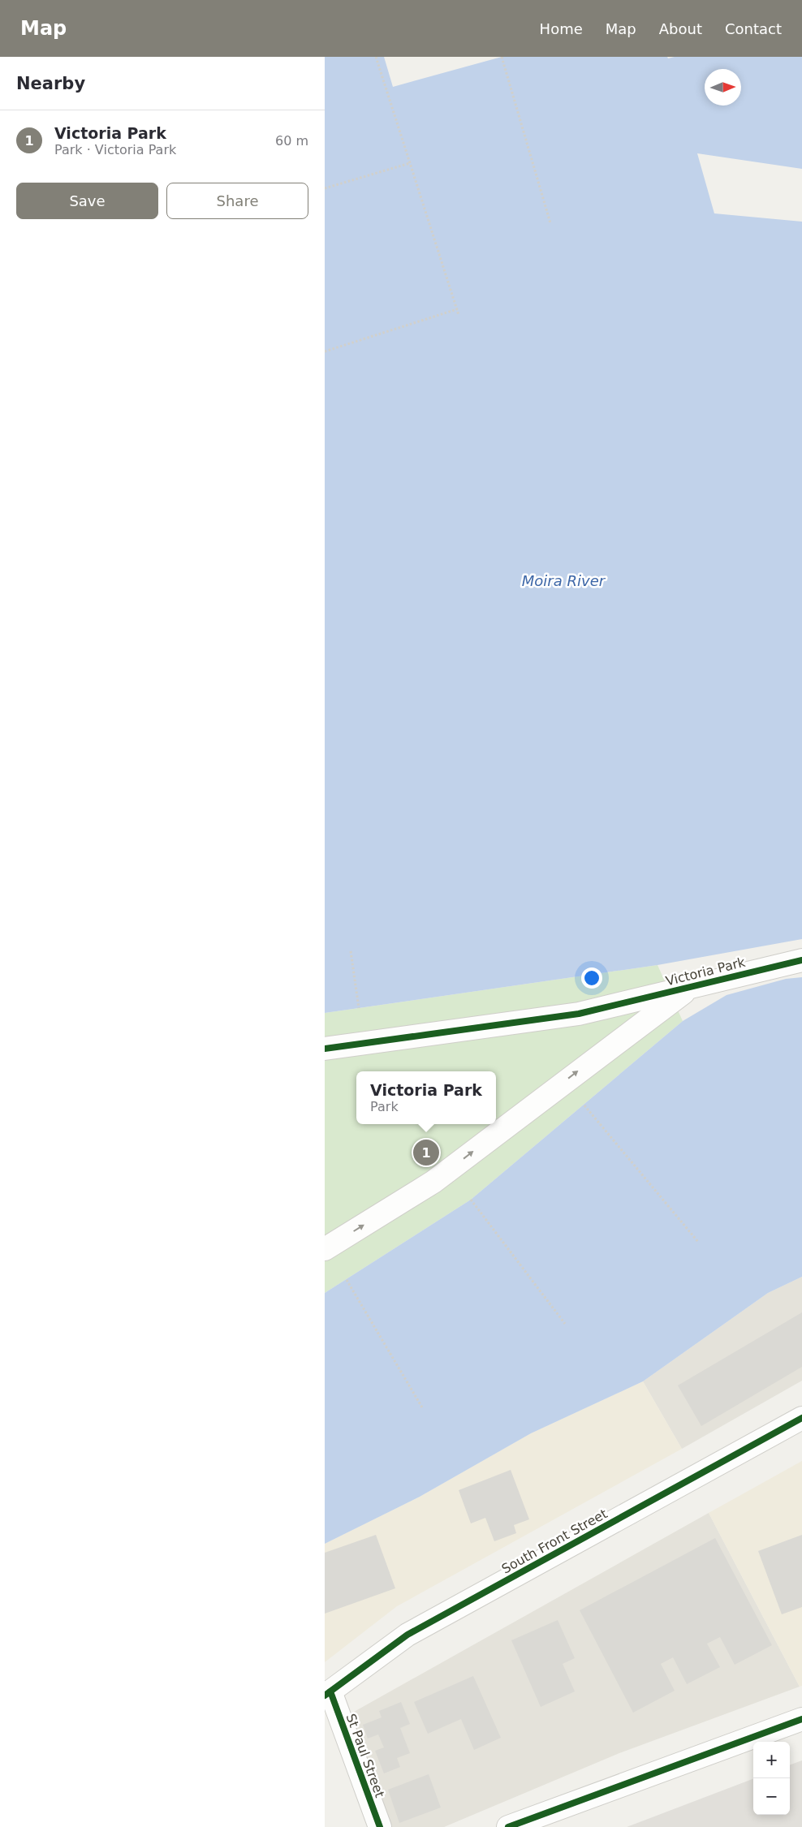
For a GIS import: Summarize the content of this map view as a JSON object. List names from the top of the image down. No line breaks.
{"streets":{"street":["Victoria Park","South Front Street","St Paul Street"]},"crossings":[["South Front Street","St Paul Street"]],"one_way":["Victoria Park"],"water":["Moira River"],"north":"right","page":{"header":"Map","nav":["Home","Map","About","Contact"],"heading":"Nearby","list":[{"mark":"1","name":"Victoria Park","note":"Park · Victoria Park","value":"60 m"}],"buttons":["Save","Share"],"popup":["Victoria Park","Park"],"pins":"1","map_buttons":["+","−"]}}
